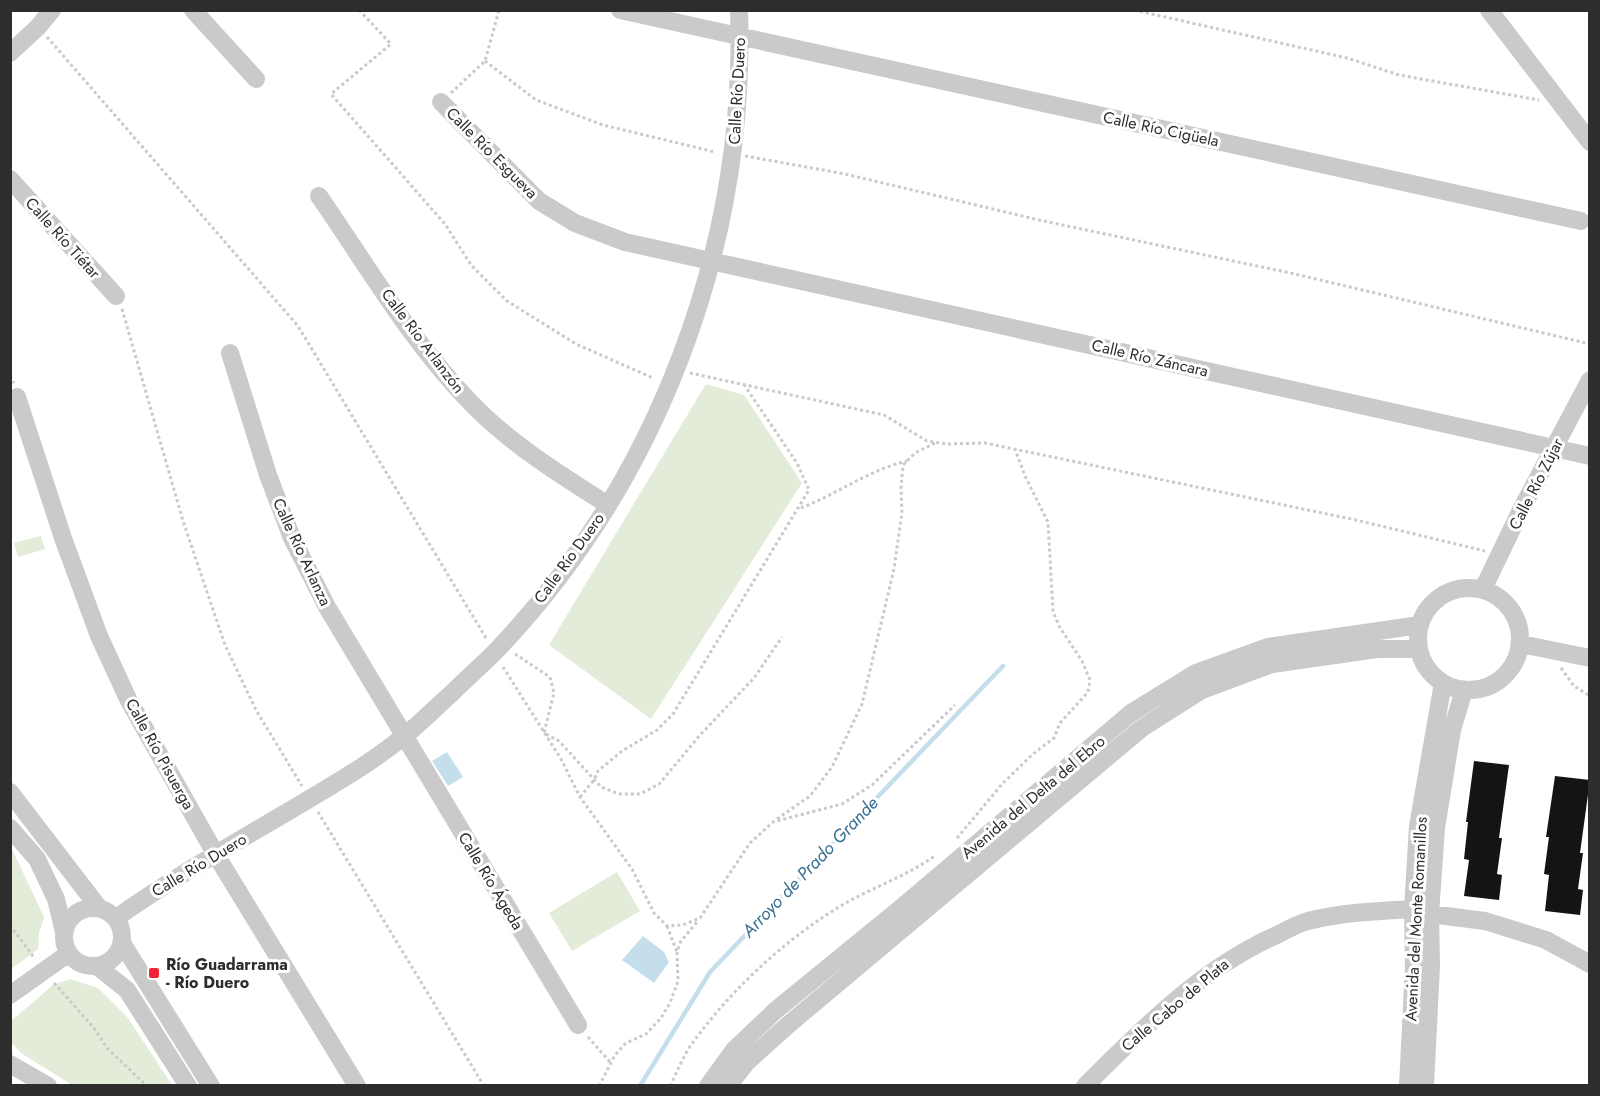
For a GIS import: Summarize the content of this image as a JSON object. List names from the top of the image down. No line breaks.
{"streets":{"street":["Calle Río Duero","Calle Río Cigüela","Calle Río Esgueva","Calle Río Tiétar","Calle Río Arlanzón","Calle Río Záncara","Calle Río Zújar","Calle Río Arlanza","Calle Río Pisuerga","Avenida del Delta del Ebro","Calle Río Ágeda","Avenida del Monte Romanillos","Calle Cabo de Plata"]},"crossings":[["Calle Río Duero","Calle Río Cigüela"],["Calle Río Duero","Calle Río Esgueva"],["Calle Río Duero","Calle Río Arlanzón"],["Calle Río Duero","Calle Río Záncara"],["Calle Río Duero","Calle Río Arlanza"],["Calle Río Duero","Calle Río Pisuerga"],["Calle Río Duero","Calle Río Ágeda"],["Calle Río Esgueva","Calle Río Záncara"],["Calle Río Záncara","Calle Río Zújar"],["Calle Río Zújar","Avenida del Delta del Ebro"],["Calle Río Zújar","Avenida del Monte Romanillos"],["Calle Río Arlanza","Calle Río Ágeda"],["Avenida del Delta del Ebro","Avenida del Monte Romanillos"],["Avenida del Monte Romanillos","Calle Cabo de Plata"]],"water":["Arroyo de Prado Grande"],"places":{"transit":["Río Guadarrama - Río Duero"]}}
